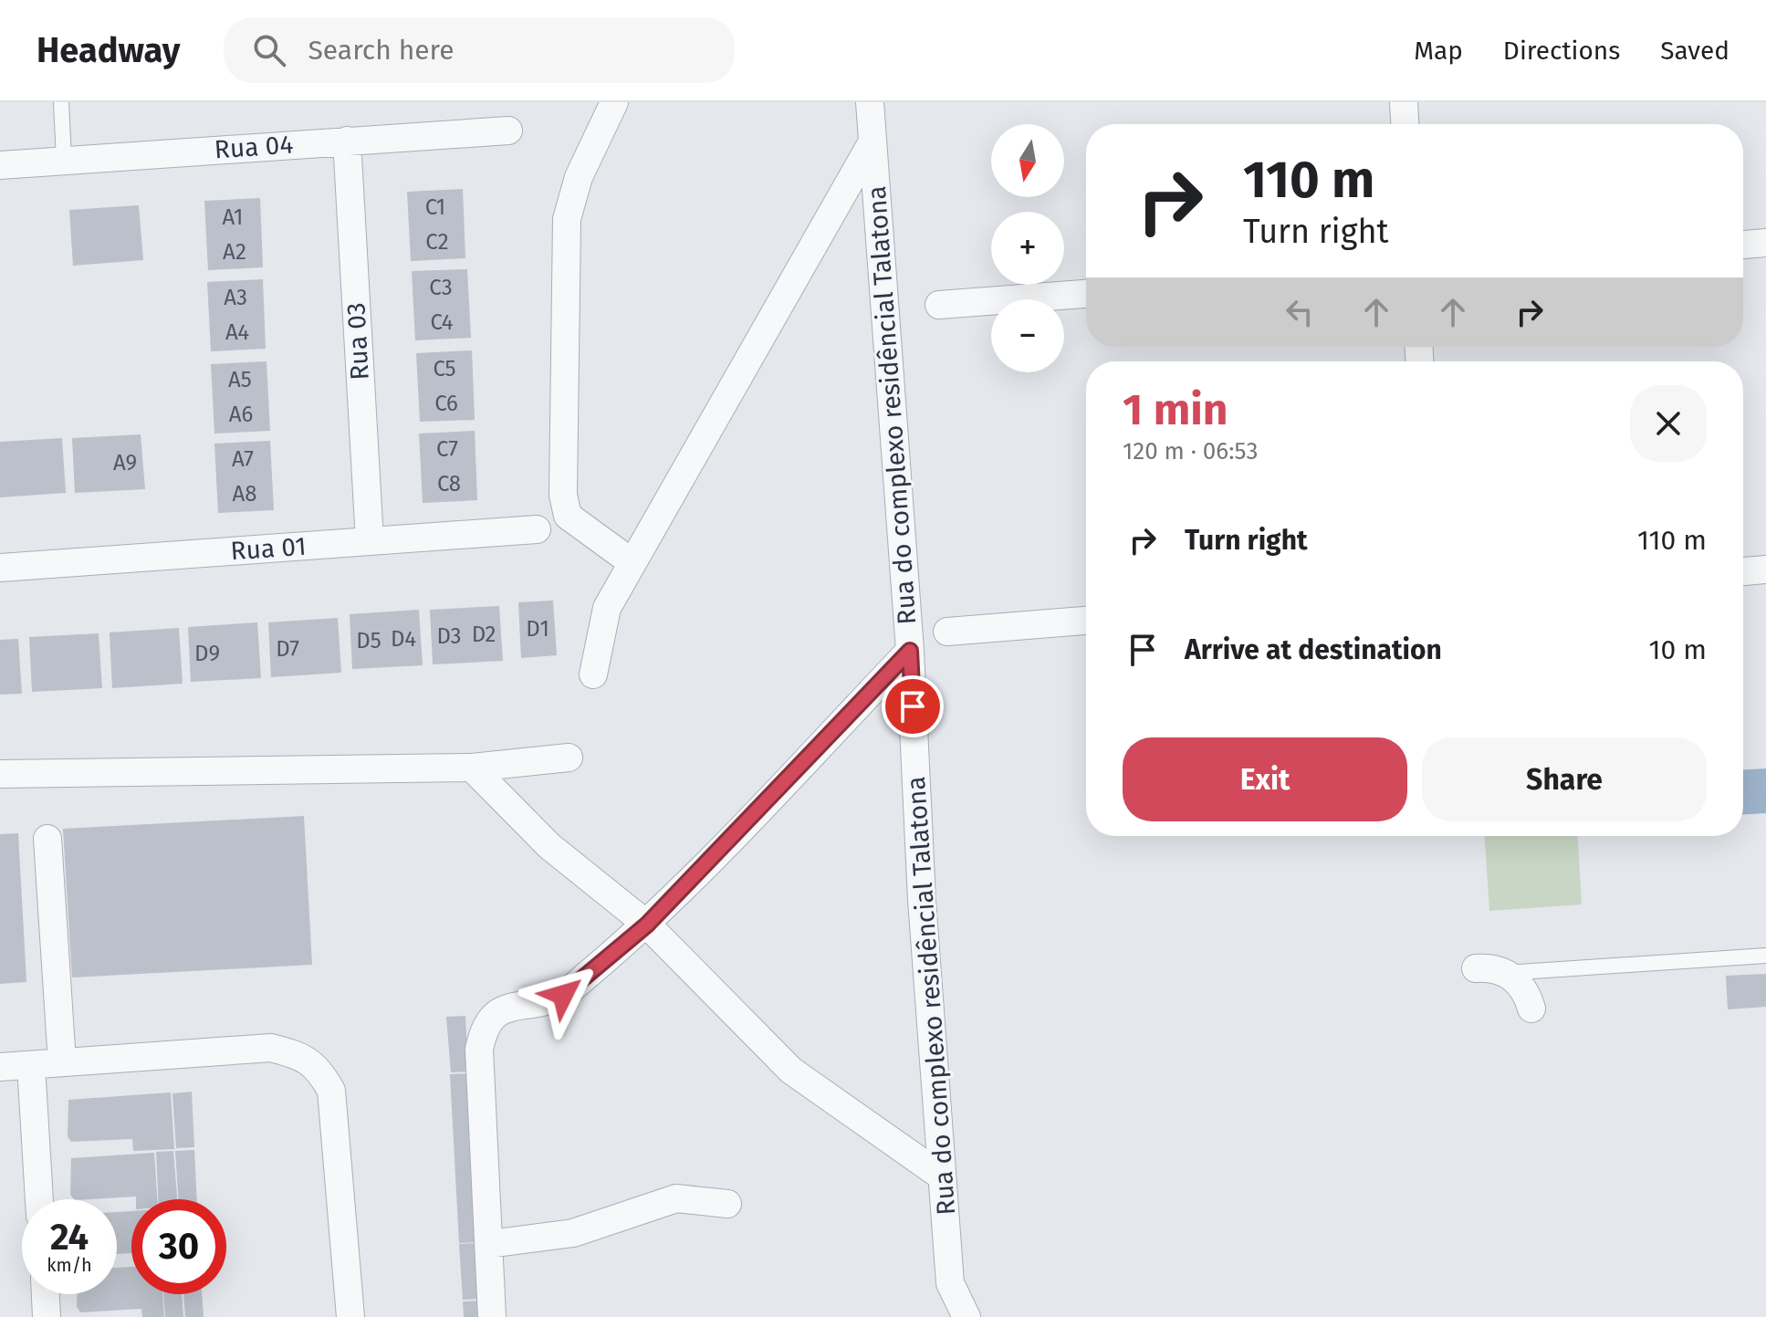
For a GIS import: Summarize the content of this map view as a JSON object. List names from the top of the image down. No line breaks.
{"streets":{"street":["Rua 04","Rua 03","Rua do complexo residêncial Talatona","Rua 01"]},"crossings":[["Rua 04","Rua 03"],["Rua 03","Rua 01"]],"house_numbers":["C1","A1","C2","A2","C3","A3","C4","A4","C5","A5","C6","A6","C7","A7","A9","C8","A8","D1","D2","D3","D4","D5","D7","D9"],"north":"bottom","page":{"header":"Headway","search":"Search here","nav":["Map","Directions","Saved"],"map_buttons":["+","−"],"turn":["110 m","Turn right"],"heading":["1 min","120 m · 06:53"],"list":[{"name":"Turn right","value":"110 m"},{"name":"Arrive at destination","value":"10 m"}],"buttons":["Exit","Share"],"speed":"24 km/h","limit":"30"}}
